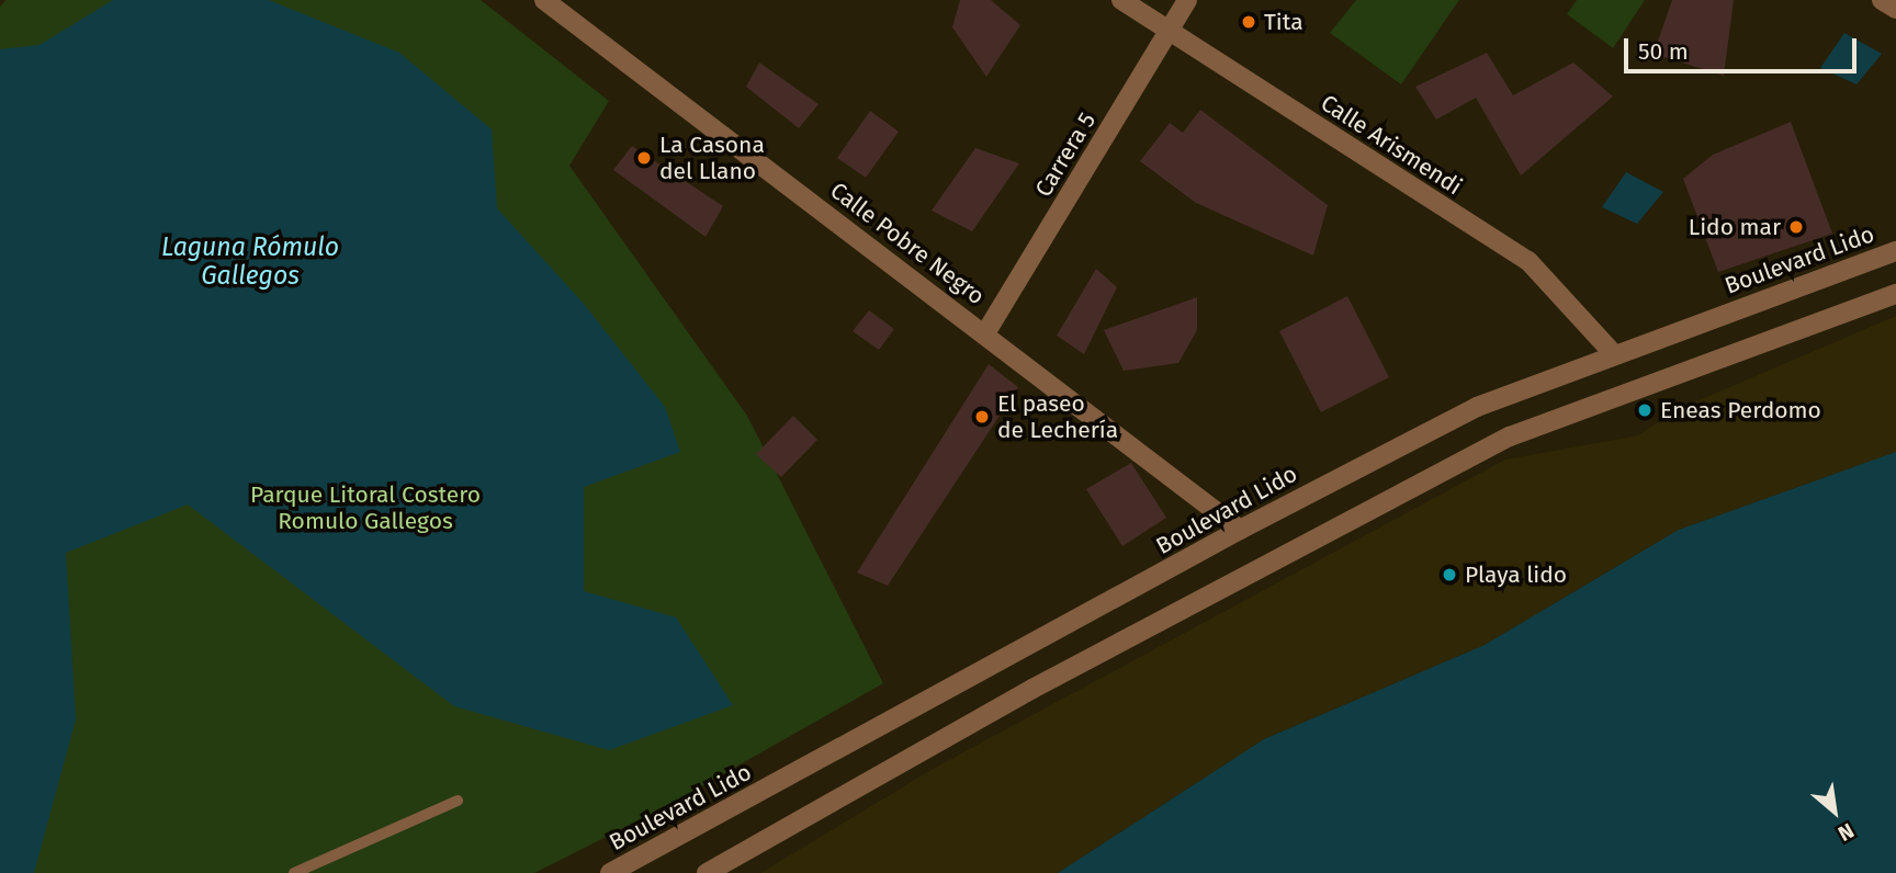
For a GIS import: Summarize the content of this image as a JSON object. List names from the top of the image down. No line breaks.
{"streets":{"street":["Calle Arismendi","Carrera 5","Calle Pobre Negro","Boulevard Lido"]},"crossings":[["Calle Arismendi","Carrera 5"],["Calle Arismendi","Boulevard Lido"],["Carrera 5","Calle Pobre Negro"],["Calle Pobre Negro","Boulevard Lido"]],"water":["Laguna Rómulo Gallegos"],"parks":["Parque Litoral Costero Romulo Gallegos"],"places":["Tita","La Casona del Llano","Lido mar","Eneas Perdomo","El paseo de Lechería","Playa lido"],"scale_bar":"50 m","north":"bottom right"}
